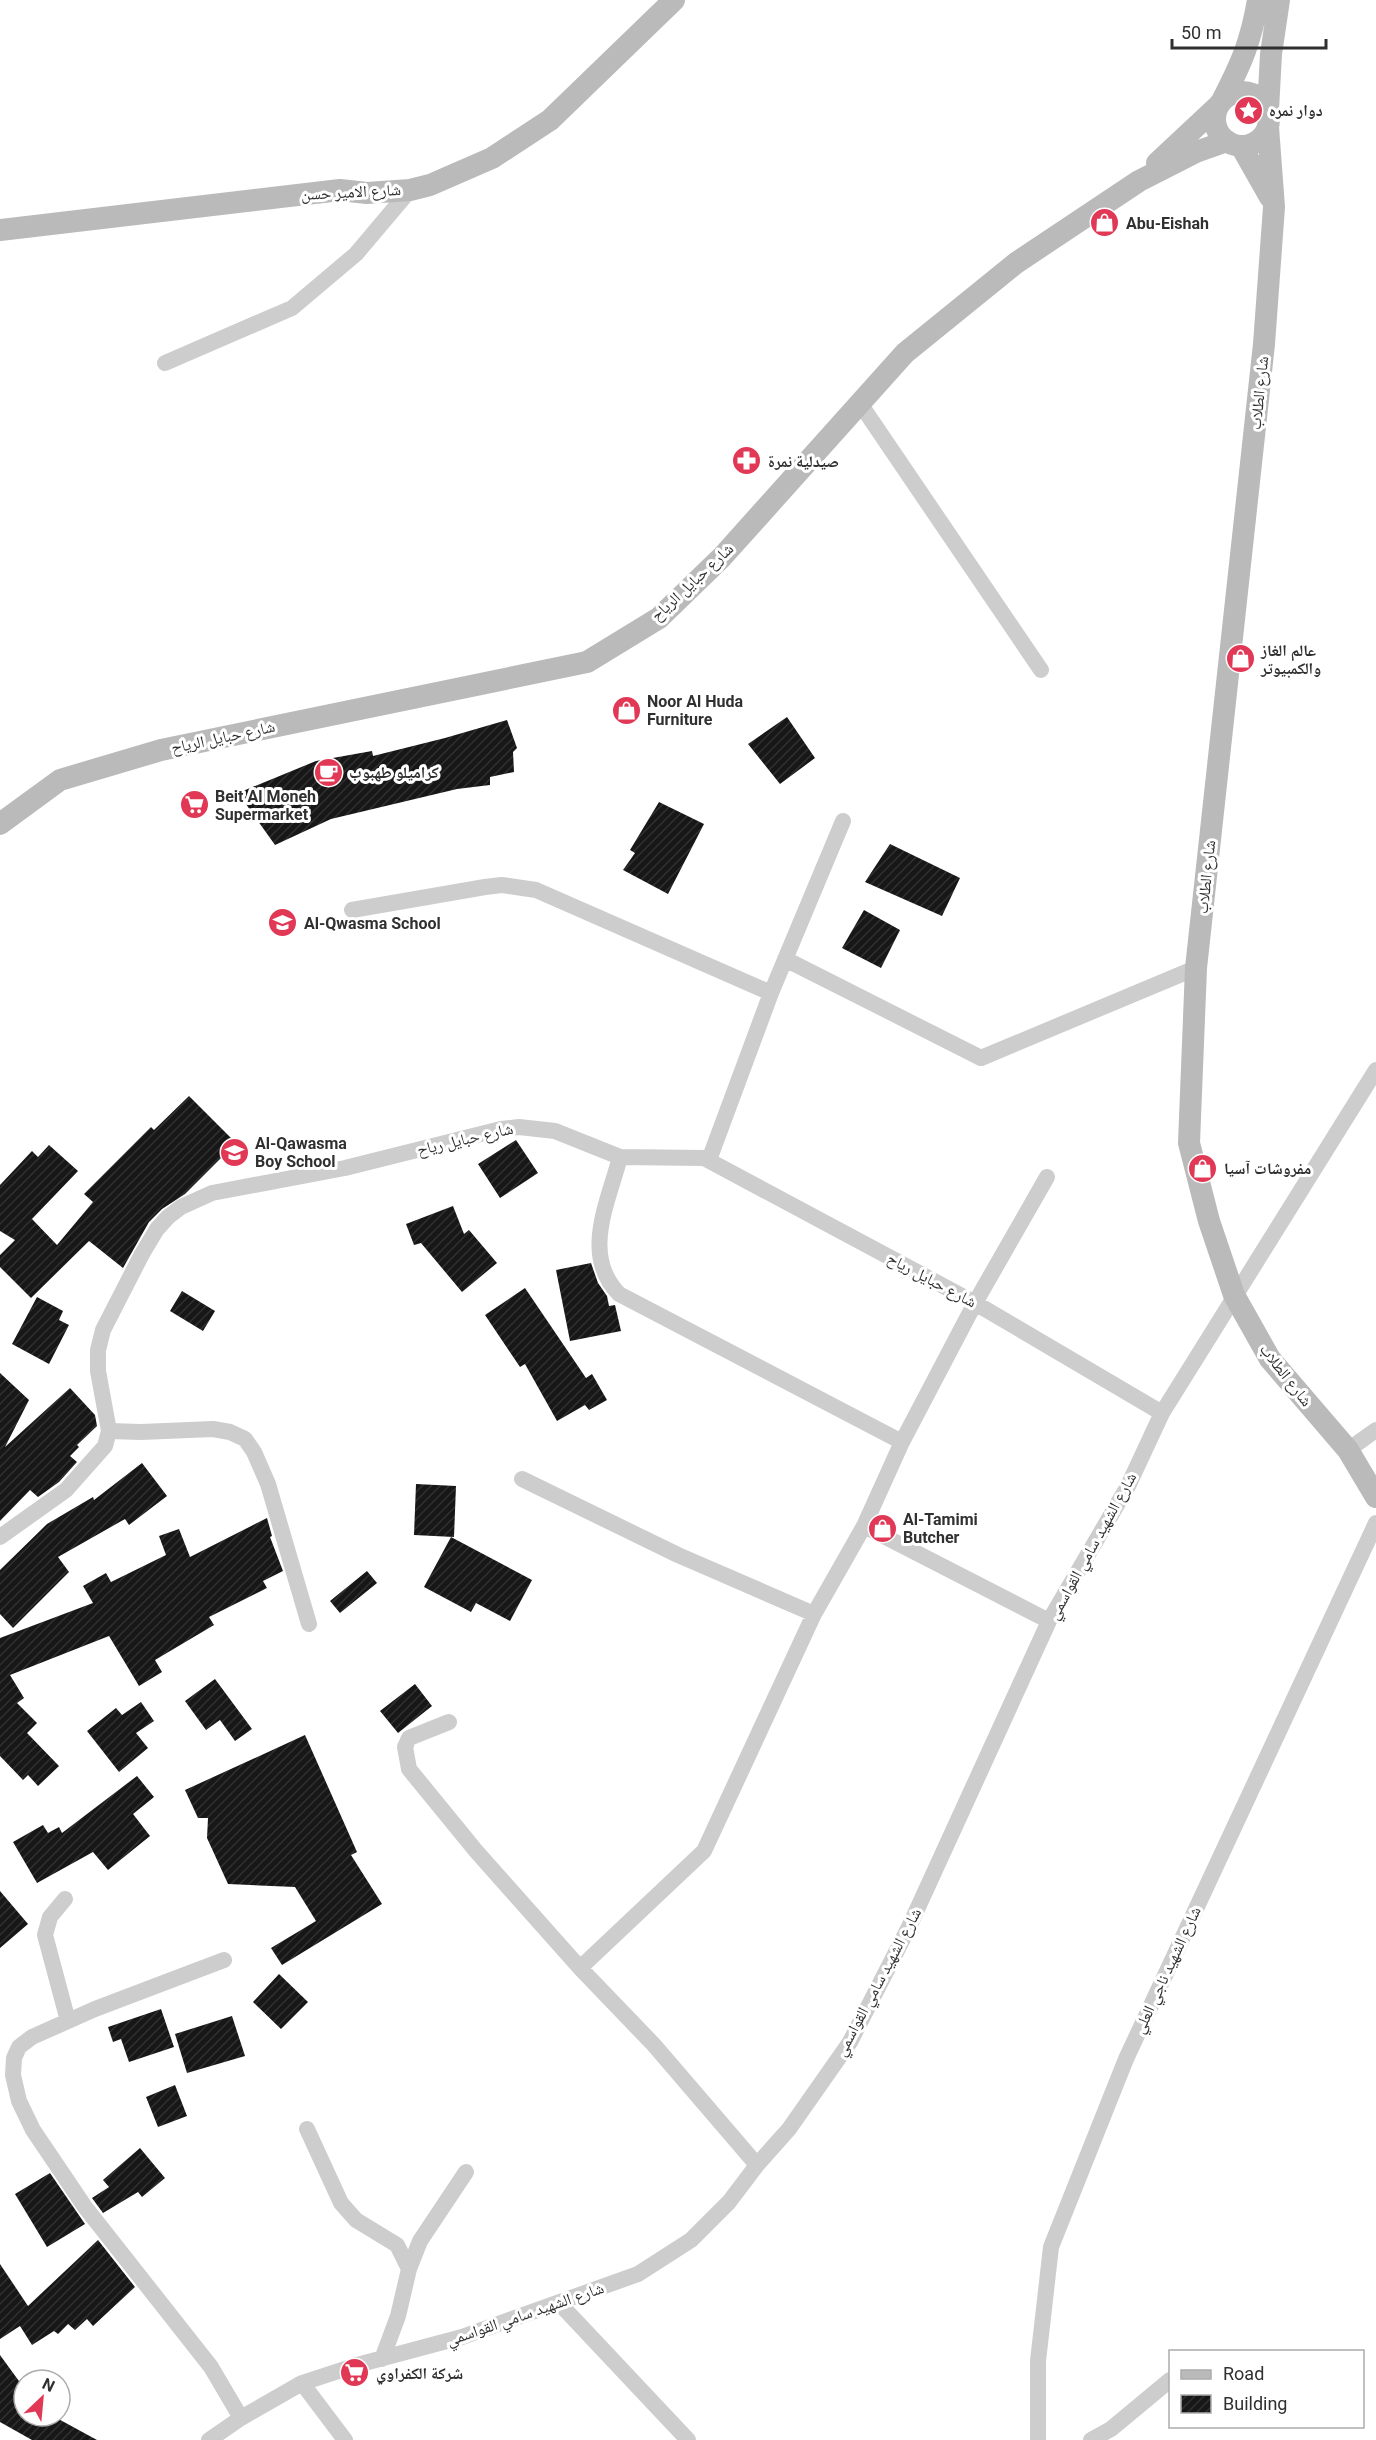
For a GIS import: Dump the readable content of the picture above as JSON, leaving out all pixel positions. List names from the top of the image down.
{
  "streets": {
    "street": [
      "شارع الامير حسن",
      "شارع الطلاب",
      "شارع حبايل الرياح",
      "شارع حبايل رياح",
      "شارع الشهيد سامي القواسمي",
      "شارع الشهيد ناجي العلي"
    ]
  },
  "crossings": [
    ["شارع الطلاب", "شارع الشهيد سامي القواسمي"],
    ["شارع حبايل رياح", "شارع الشهيد سامي القواسمي"]
  ],
  "places": {
    "place": ["دوار نمره"],
    "shop": [
      "Abu-Eishah",
      "عالم الغاز والكمبيوتر",
      "Noor Al Huda Furniture",
      "مفروشات آسيا",
      "Al-Tamimi Butcher"
    ],
    "pharmacy": ["صيدلية نمرة"],
    "cafe": ["كراميلو طهبوب"],
    "supermarket": ["Beit Al Moneh Supermarket", "شركة الكفراوي"],
    "school or university": ["Al-Qwasma School", "Al-Qawasma Boy School"]
  },
  "legend": ["Road", "Building"],
  "scale_bar": "50 m",
  "north": "top right"
}
